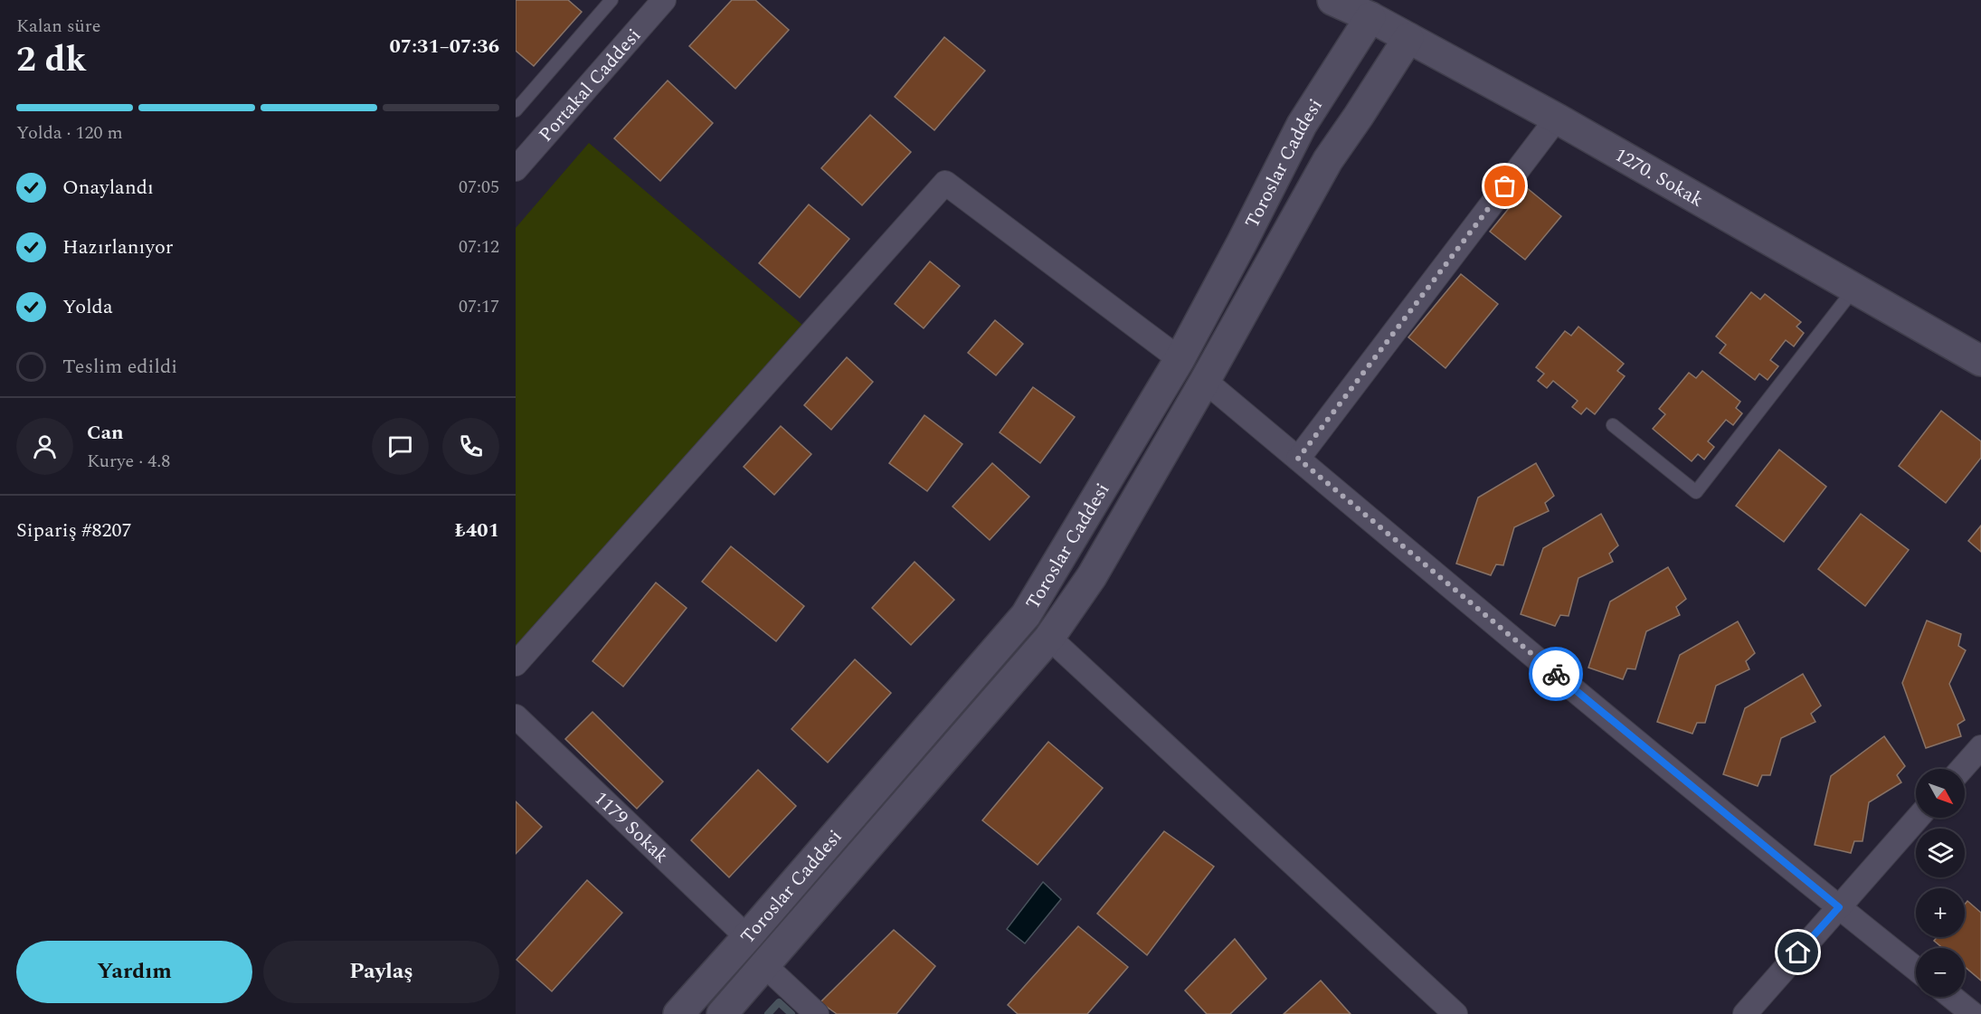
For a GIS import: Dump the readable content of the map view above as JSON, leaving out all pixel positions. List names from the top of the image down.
{
  "streets": {
    "street": [
      "Portakal Caddesi",
      "Toroslar Caddesi",
      "1270. Sokak",
      "1179 Sokak"
    ]
  },
  "crossings": [
    ["Toroslar Caddesi", "1270. Sokak"],
    ["Toroslar Caddesi", "1179 Sokak"]
  ],
  "north": "bottom right",
  "page": {
    "heading": ["2 dk", "Kalan süre", "07:31–07:36"],
    "panel": [
      "Can",
      "Kurye · 4.8",
      "Sipariş #8207",
      "₺401"
    ],
    "bar": "Yolda · 120 m",
    "list": [
      ["Onaylandı", "07:05"],
      ["Hazırlanıyor", "07:12"],
      ["Yolda", "07:17"],
      "Teslim edildi"
    ],
    "map_buttons": ["+", "−"],
    "buttons": ["Yardım", "Paylaş"]
  }
}
